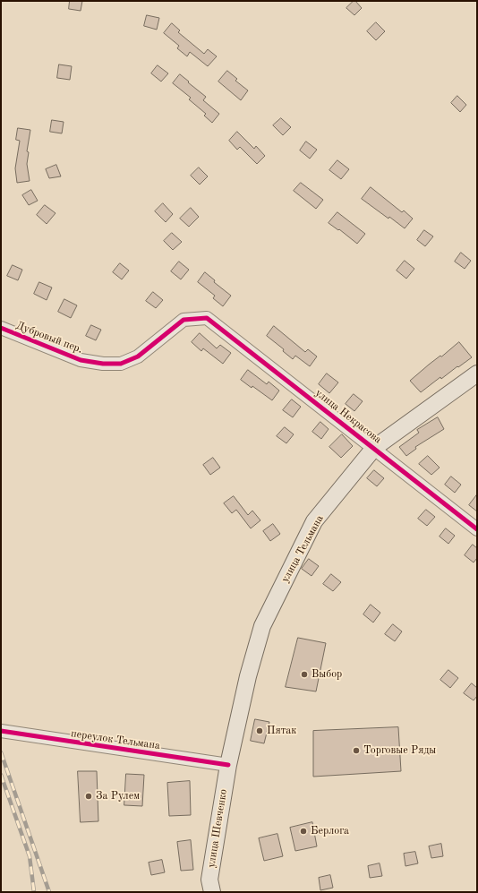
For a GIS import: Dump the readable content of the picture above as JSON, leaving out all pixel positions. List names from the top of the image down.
{
  "streets": {
    "main road": ["улица Тельмана", "улица Шевченко"],
    "street": ["Дубровый пер.", "улица Некрасова", "переулок Тельмана"]
  },
  "crossings": [
    ["Дубровый пер.", "улица Некрасова"],
    ["улица Некрасова", "улица Тельмана"],
    ["улица Тельмана", "переулок Тельмана"],
    ["улица Тельмана", "улица Шевченко"],
    ["переулок Тельмана", "улица Шевченко"]
  ],
  "places": [
    "Выбор",
    "Пятак",
    "Торговые Ряды",
    "За Рулем",
    "Берлога"
  ]
}
